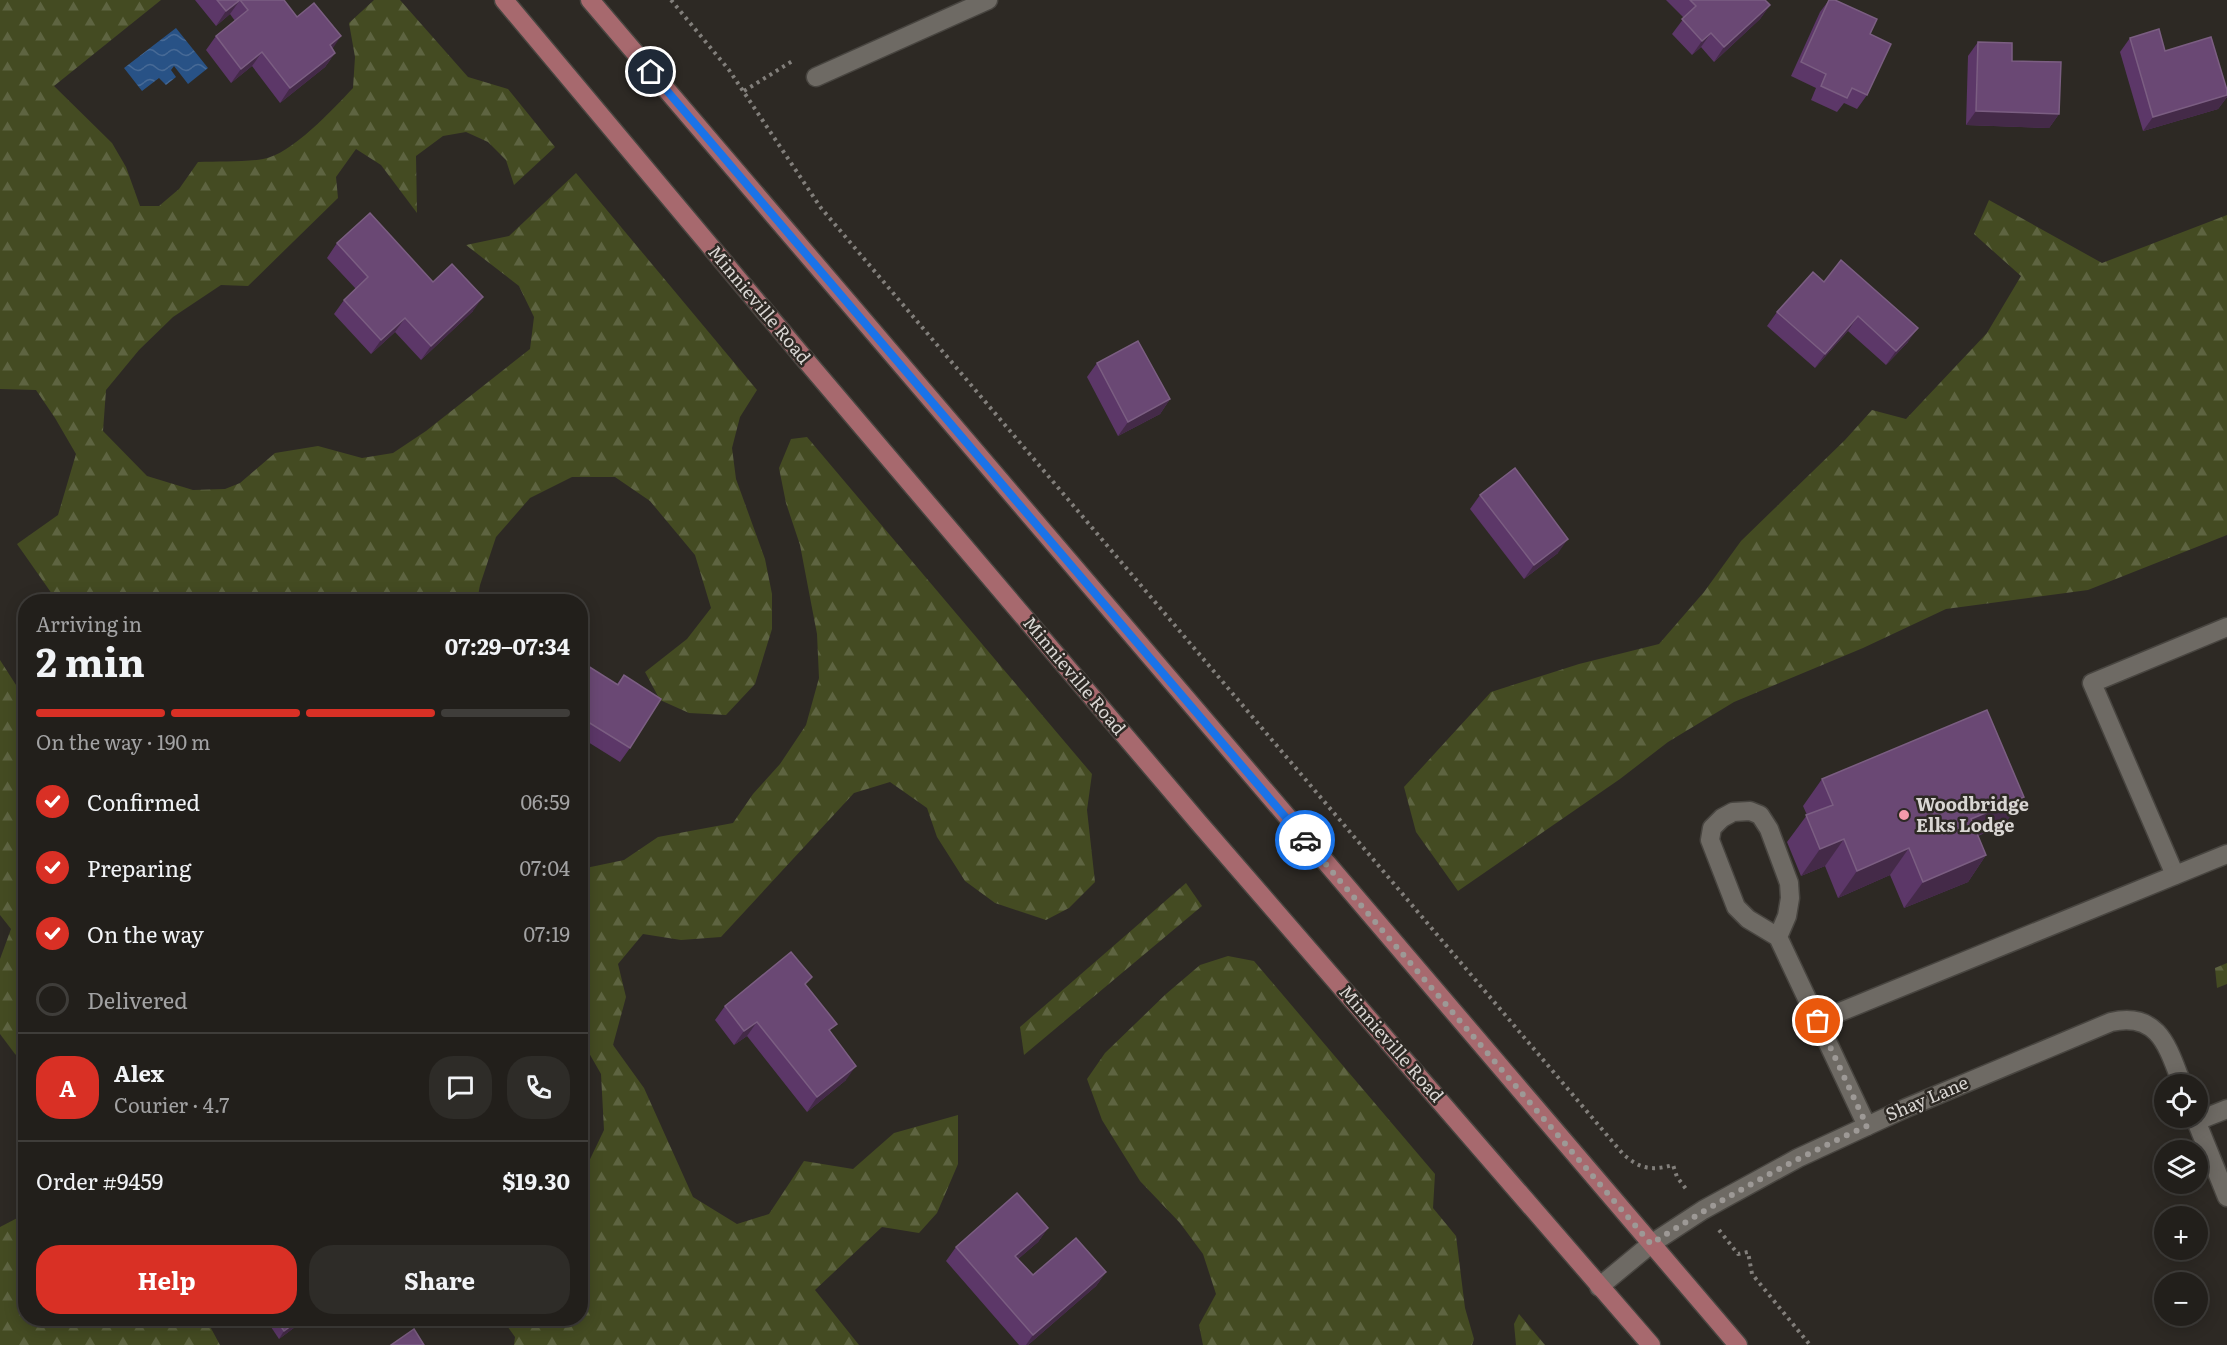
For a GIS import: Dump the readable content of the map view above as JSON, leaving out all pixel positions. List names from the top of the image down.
{
  "streets": {
    "main road": ["Minnieville Road"],
    "street": ["Shay Lane"]
  },
  "crossings": [
    ["Minnieville Road", "Shay Lane"]
  ],
  "places": ["Woodbridge Elks Lodge"],
  "page": {
    "heading": ["2 min", "Arriving in", "07:29–07:34"],
    "panel": [
      "Alex",
      "Courier · 4.7",
      "Order #9459",
      "$19.30"
    ],
    "bar": "On the way · 190 m",
    "list": [
      ["Confirmed", "06:59"],
      ["Preparing", "07:04"],
      ["On the way", "07:19"],
      "Delivered"
    ],
    "round": "A",
    "map_buttons": ["+", "−"],
    "buttons": ["Help", "Share"]
  }
}
